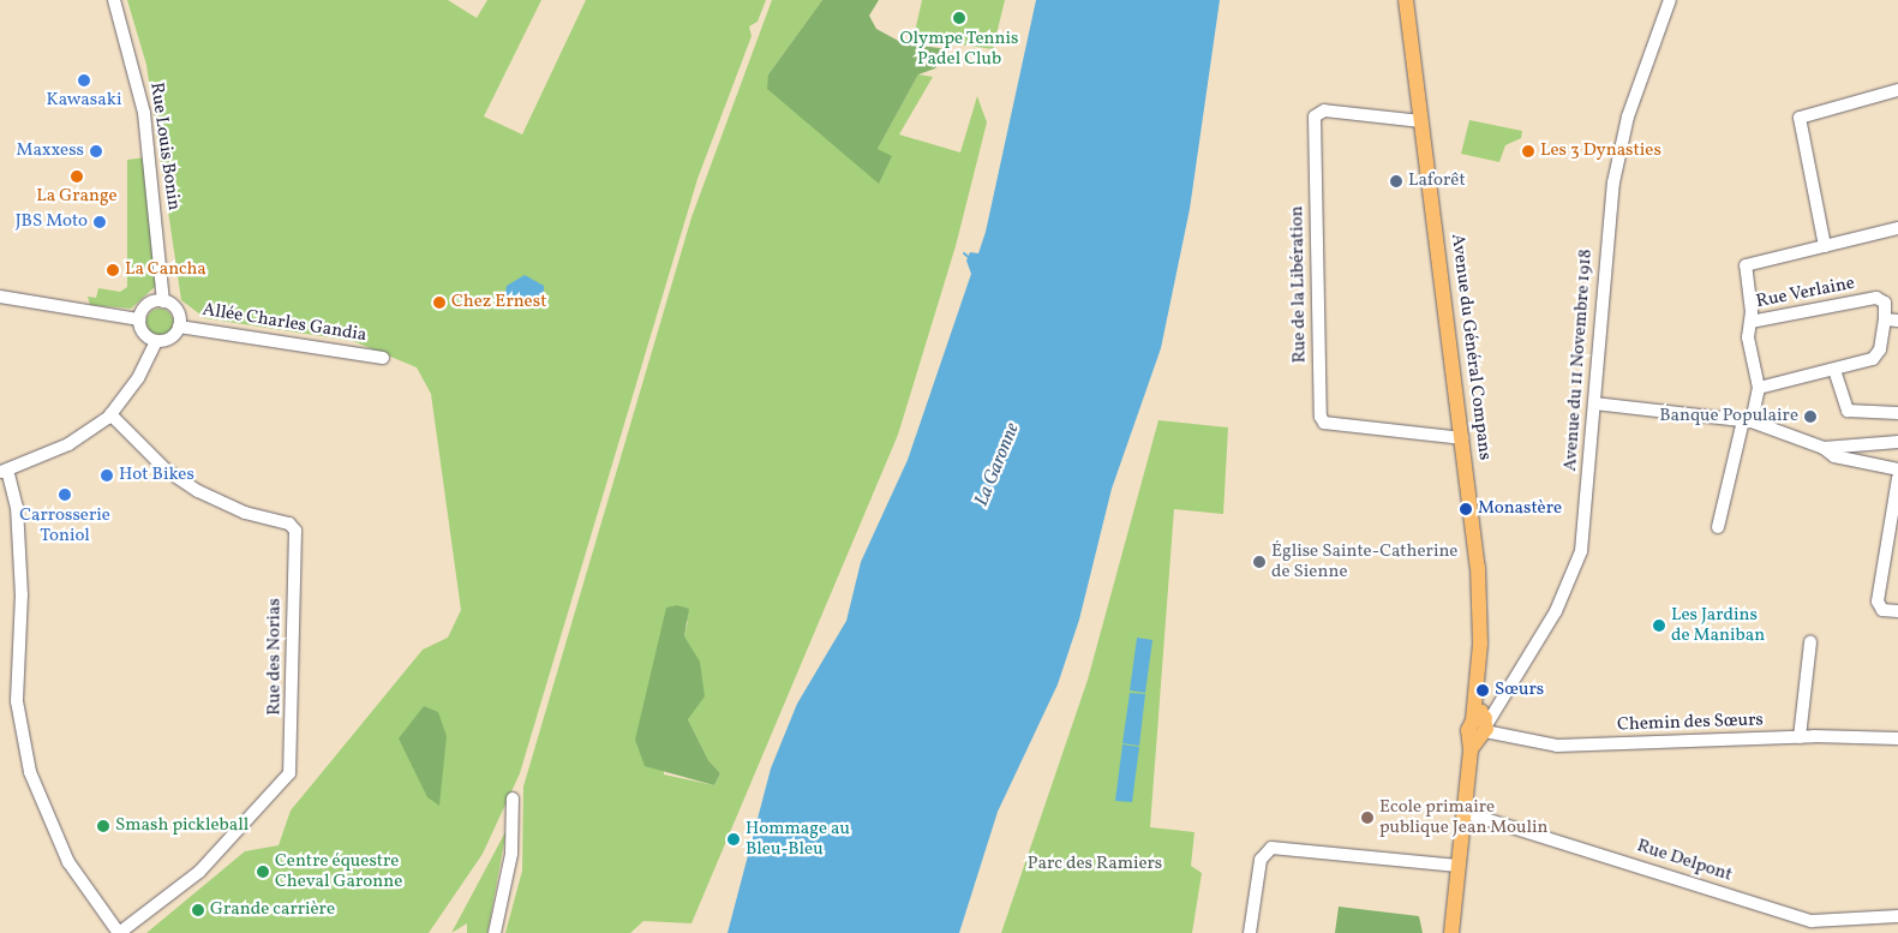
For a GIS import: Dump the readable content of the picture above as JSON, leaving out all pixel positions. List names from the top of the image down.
{
  "streets": {
    "main road": ["Avenue du Général Compans"],
    "street": [
      "Rue Louis Bonin",
      "Rue de la Libération",
      "Rue Verlaine",
      "Allée Charles Gandia",
      "Avenue du 11 Novembre 1918",
      "Rue des Norias",
      "Chemin des Sœurs",
      "Rue Delpont"
    ]
  },
  "crossings": [
    ["Rue Louis Bonin", "Allée Charles Gandia"],
    ["Rue de la Libération", "Avenue du Général Compans"],
    ["Avenue du Général Compans", "Avenue du 11 Novembre 1918"],
    ["Avenue du Général Compans", "Chemin des Sœurs"],
    ["Avenue du Général Compans", "Rue Delpont"],
    ["Avenue du 11 Novembre 1918", "Chemin des Sœurs"]
  ],
  "water": ["La Garonne"],
  "parks": ["Parc des Ramiers"],
  "places": [
    "Olympe Tennis Padel Club",
    "Kawasaki",
    "Maxxess",
    "Les 3 Dynasties",
    "La Grange",
    "Laforêt",
    "JBS Moto",
    "La Cancha",
    "Chez Ernest",
    "Banque Populaire",
    "Hot Bikes",
    "Carrosserie Toniol",
    "Monastère",
    "Église Sainte-Catherine de Sienne",
    "Les Jardins de Maniban",
    "Sœurs",
    "Ecole primaire publique Jean Moulin",
    "Smash pickleball",
    "Hommage au Bleu-Bleu",
    "Centre équestre Cheval Garonne",
    "Grande carrière"
  ]
}
